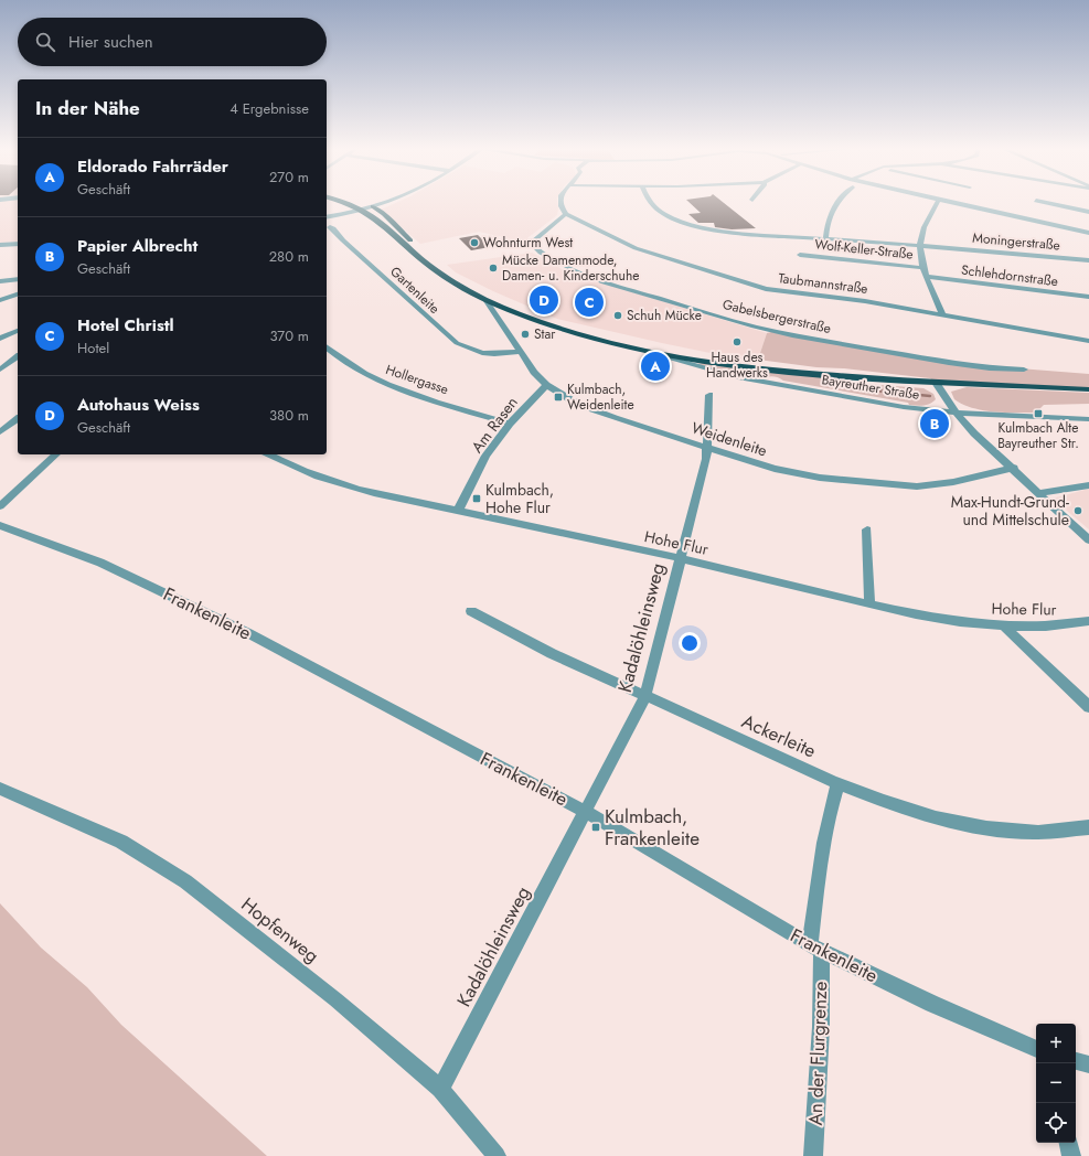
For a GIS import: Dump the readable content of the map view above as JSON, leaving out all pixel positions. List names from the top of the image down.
{
  "streets": {
    "main road": ["Bayreuther Straße"],
    "street": [
      "Moningerstraße",
      "Wolf-Keller-Straße",
      "Schlehdornstraße",
      "Taubmannstraße",
      "Gartenleite",
      "Gabelsbergerstraße",
      "Hollergasse",
      "Am Rasen",
      "Weidenleite",
      "Hohe Flur",
      "Frankenleite",
      "Kadalöhleinsweg",
      "Ackerleite",
      "Hopfenweg",
      "An der Flurgrenze"
    ]
  },
  "crossings": [
    ["Taubmannstraße", "Gabelsbergerstraße"],
    ["Gartenleite", "Weidenleite"],
    ["Hollergasse", "Am Rasen"],
    ["Bayreuther Straße", "Weidenleite"],
    ["Am Rasen", "Weidenleite"],
    ["Am Rasen", "Hohe Flur"],
    ["Weidenleite", "Kadalöhleinsweg"],
    ["Hohe Flur", "Kadalöhleinsweg"],
    ["Frankenleite", "Kadalöhleinsweg"],
    ["Frankenleite", "An der Flurgrenze"],
    ["Kadalöhleinsweg", "Ackerleite"],
    ["Kadalöhleinsweg", "Hopfenweg"],
    ["Ackerleite", "An der Flurgrenze"]
  ],
  "places": {
    "other": [
      "Wohnturm West",
      "Mücke Damenmode, Damen- u. Kinderschuhe",
      "Schuh Mücke",
      "Star",
      "Haus des Handwerks",
      "Max-Hundt-Grund- und Mittelschule"
    ],
    "transit": [
      "Kulmbach, Weidenleite",
      "Kulmbach Alte Bayreuther Str.",
      "Kulmbach, Hohe Flur",
      "Kulmbach, Frankenleite"
    ]
  },
  "page": {
    "search": "Hier suchen",
    "heading": ["In der Nähe", "4 Ergebnisse"],
    "list": [
      {
        "mark": "A",
        "name": "Eldorado Fahrräder",
        "note": "Geschäft",
        "value": "270 m"
      },
      {
        "mark": "B",
        "name": "Papier Albrecht",
        "note": "Geschäft",
        "value": "280 m"
      },
      {
        "mark": "C",
        "name": "Hotel Christl",
        "note": "Hotel",
        "value": "370 m"
      },
      {
        "mark": "D",
        "name": "Autohaus Weiss",
        "note": "Geschäft",
        "value": "380 m"
      }
    ],
    "pins": [
      "D",
      "C",
      "A",
      "B"
    ],
    "map_buttons": ["+", "−"]
  }
}
